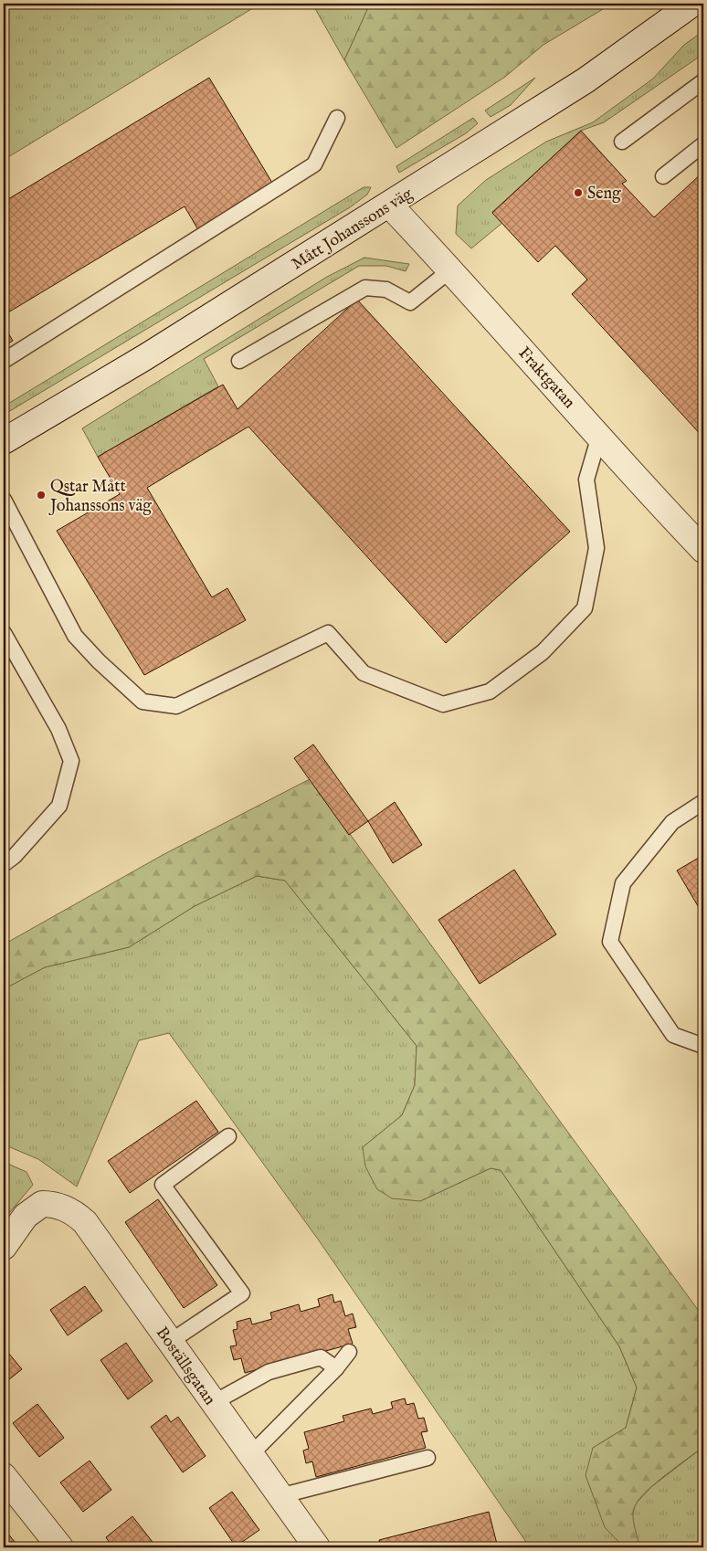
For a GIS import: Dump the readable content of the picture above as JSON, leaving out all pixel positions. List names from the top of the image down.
{
  "streets": {
    "street": ["Mått Johanssons väg", "Fraktgatan", "Boställsgatan"]
  },
  "crossings": [
    ["Mått Johanssons väg", "Fraktgatan"]
  ],
  "places": ["Seng", "Qstar Mått Johanssons väg"]
}
